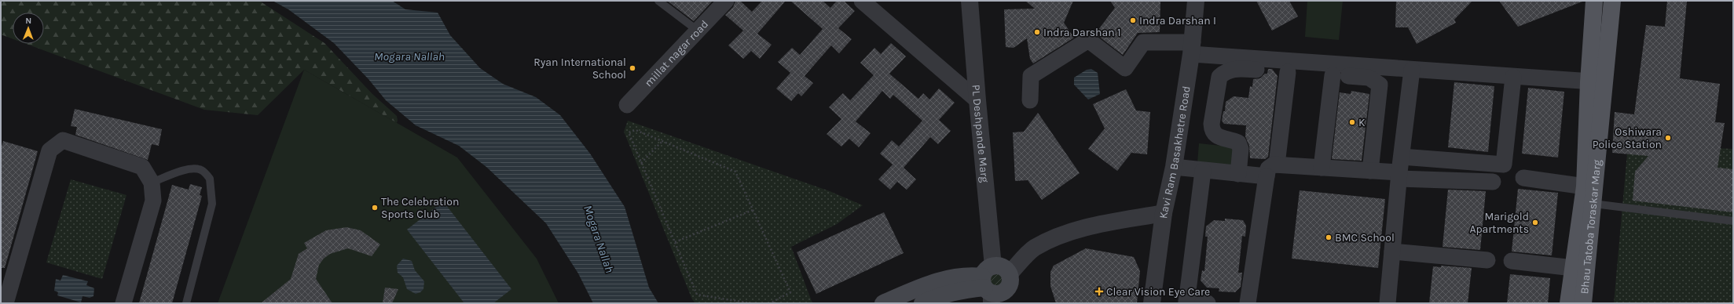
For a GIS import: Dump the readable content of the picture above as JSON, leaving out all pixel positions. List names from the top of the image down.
{
  "streets": {
    "main road": ["Bhau Tatoba Toraskar Marg"],
    "street": ["millat nagar road", "PL Deshpande Marg", "Kavi Ram Basakhetre Road"]
  },
  "water": ["Mogara Nallah"],
  "places": {
    "other": [
      "Indra Darshan I",
      "Indra Darshan 1",
      "Ryan International School",
      "K",
      "Oshiwara Police Station",
      "The Celebration Sports Club",
      "Marigold Apartments",
      "BMC School"
    ],
    "health": ["Clear Vision Eye Care"]
  },
  "north": "top"
}
